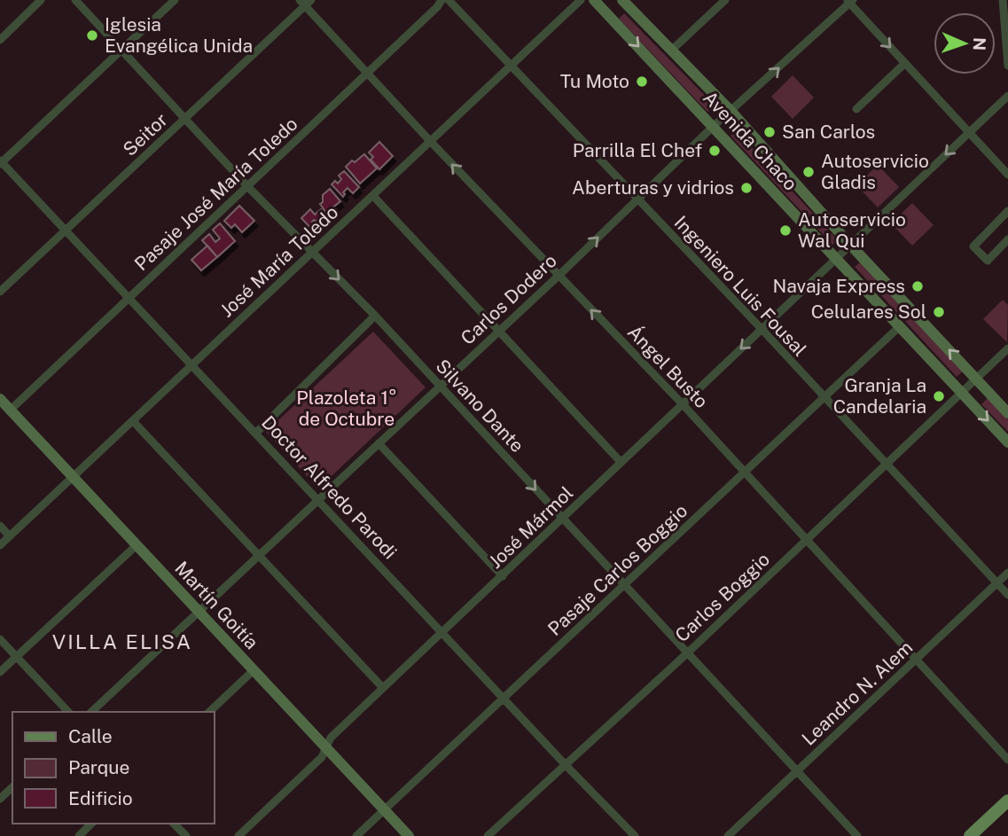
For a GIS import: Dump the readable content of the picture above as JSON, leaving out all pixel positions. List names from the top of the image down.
{
  "streets": {
    "main road": ["Avenida Chaco", "Martín Goitía"],
    "street": [
      "Seitor",
      "Pasaje José María Toledo",
      "José María Toledo",
      "Ingeniero Luis Fousal",
      "Carlos Dodero",
      "Ángel Busto",
      "Silvano Dante",
      "Doctor Alfredo Parodi",
      "José Mármol",
      "Pasaje Carlos Boggio",
      "Carlos Boggio",
      "Leandro N. Alem"
    ]
  },
  "crossings": [
    ["Seitor", "Ángel Busto"],
    ["Seitor", "Silvano Dante"],
    ["Seitor", "Doctor Alfredo Parodi"],
    ["Avenida Chaco", "Carlos Dodero"],
    ["Avenida Chaco", "José Mármol"],
    ["Avenida Chaco", "Pasaje Carlos Boggio"],
    ["Avenida Chaco", "Carlos Boggio"],
    ["Pasaje José María Toledo", "Ángel Busto"],
    ["Pasaje José María Toledo", "Silvano Dante"],
    ["Pasaje José María Toledo", "Doctor Alfredo Parodi"],
    ["Pasaje José María Toledo", "Martín Goitía"],
    ["José María Toledo", "Ingeniero Luis Fousal"],
    ["José María Toledo", "Ángel Busto"],
    ["José María Toledo", "Silvano Dante"],
    ["José María Toledo", "Doctor Alfredo Parodi"],
    ["José María Toledo", "Martín Goitía"],
    ["Ingeniero Luis Fousal", "Carlos Dodero"],
    ["Ingeniero Luis Fousal", "José Mármol"],
    ["Ingeniero Luis Fousal", "Pasaje Carlos Boggio"],
    ["Ingeniero Luis Fousal", "Carlos Boggio"],
    ["Ingeniero Luis Fousal", "Leandro N. Alem"],
    ["Carlos Dodero", "Ángel Busto"],
    ["Carlos Dodero", "Silvano Dante"],
    ["Carlos Dodero", "Doctor Alfredo Parodi"],
    ["Carlos Dodero", "Martín Goitía"],
    ["Ángel Busto", "José Mármol"],
    ["Ángel Busto", "Pasaje Carlos Boggio"],
    ["Ángel Busto", "Carlos Boggio"],
    ["Ángel Busto", "Leandro N. Alem"],
    ["Silvano Dante", "José Mármol"],
    ["Silvano Dante", "Pasaje Carlos Boggio"],
    ["Silvano Dante", "Carlos Boggio"],
    ["Silvano Dante", "Leandro N. Alem"],
    ["Doctor Alfredo Parodi", "José Mármol"],
    ["Doctor Alfredo Parodi", "Pasaje Carlos Boggio"],
    ["Doctor Alfredo Parodi", "Carlos Boggio"],
    ["José Mármol", "Martín Goitía"],
    ["Pasaje Carlos Boggio", "Martín Goitía"]
  ],
  "one_way": ["Ángel Busto"],
  "districts": ["VILLA ELISA"],
  "parks": ["Plazoleta 1° de Octubre"],
  "places": [
    "Iglesia Evangélica Unida",
    "Tu Moto",
    "San Carlos",
    "Parrilla El Chef",
    "Autoservicio Gladis",
    "Aberturas y vidrios",
    "Autoservicio Wal Qui",
    "Navaja Express",
    "Celulares Sol",
    "Granja La Candelaria"
  ],
  "legend": ["Calle", "Parque", "Edificio"],
  "north": "right"
}
